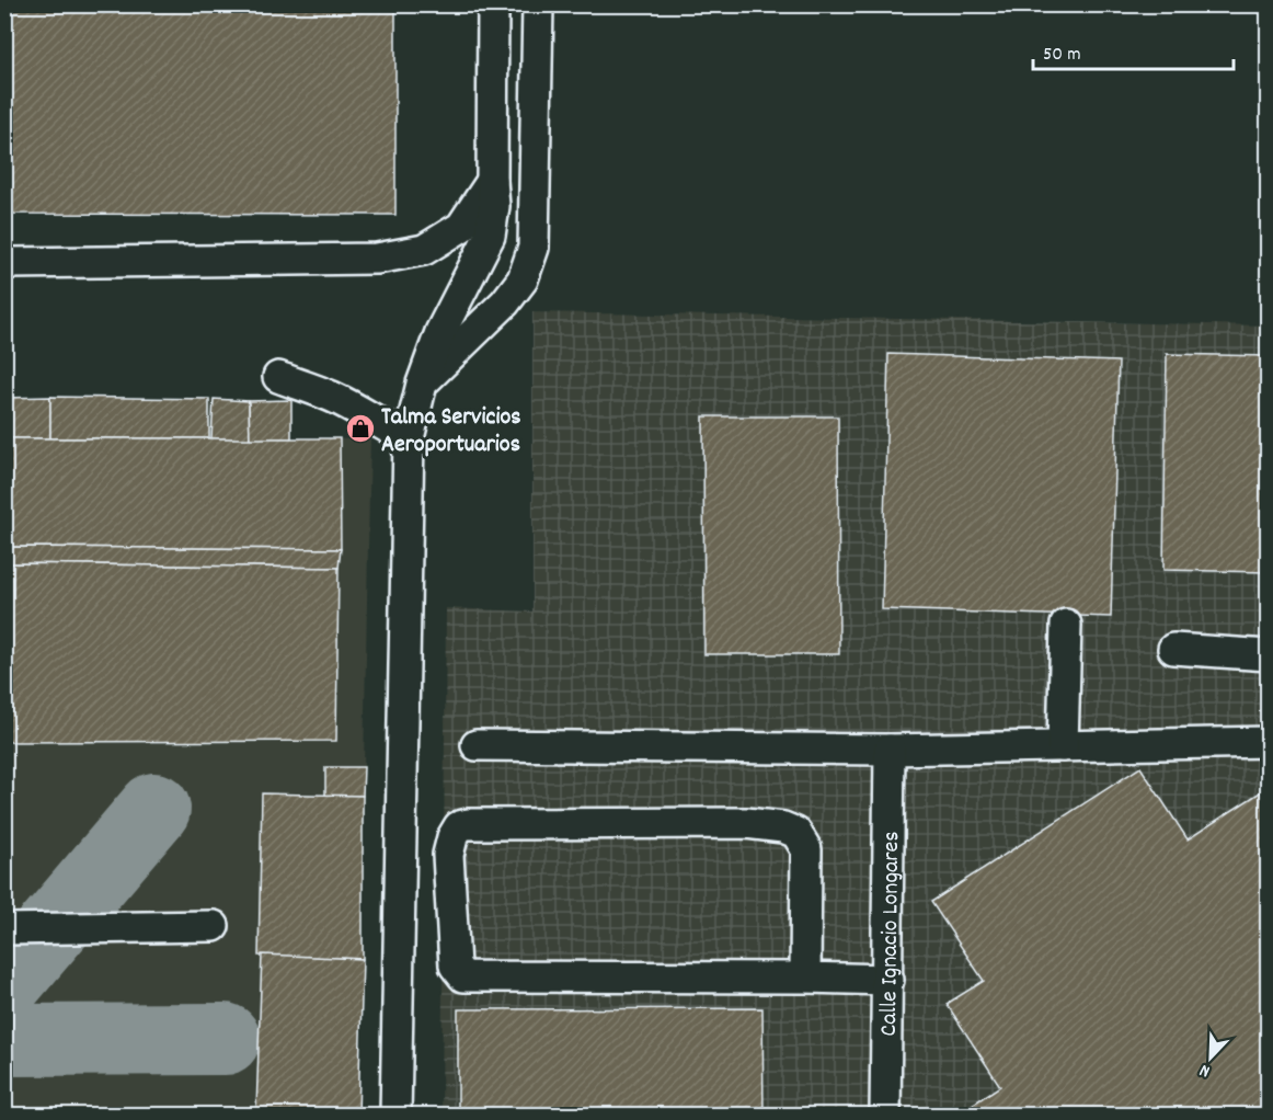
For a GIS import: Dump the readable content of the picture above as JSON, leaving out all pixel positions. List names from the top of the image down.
{
  "streets": {
    "street": ["Calle Ignacio Longares"]
  },
  "places": {
    "shop": ["Talma Servicios Aeroportuarios"]
  },
  "scale_bar": "50 m",
  "north": "bottom left"
}
